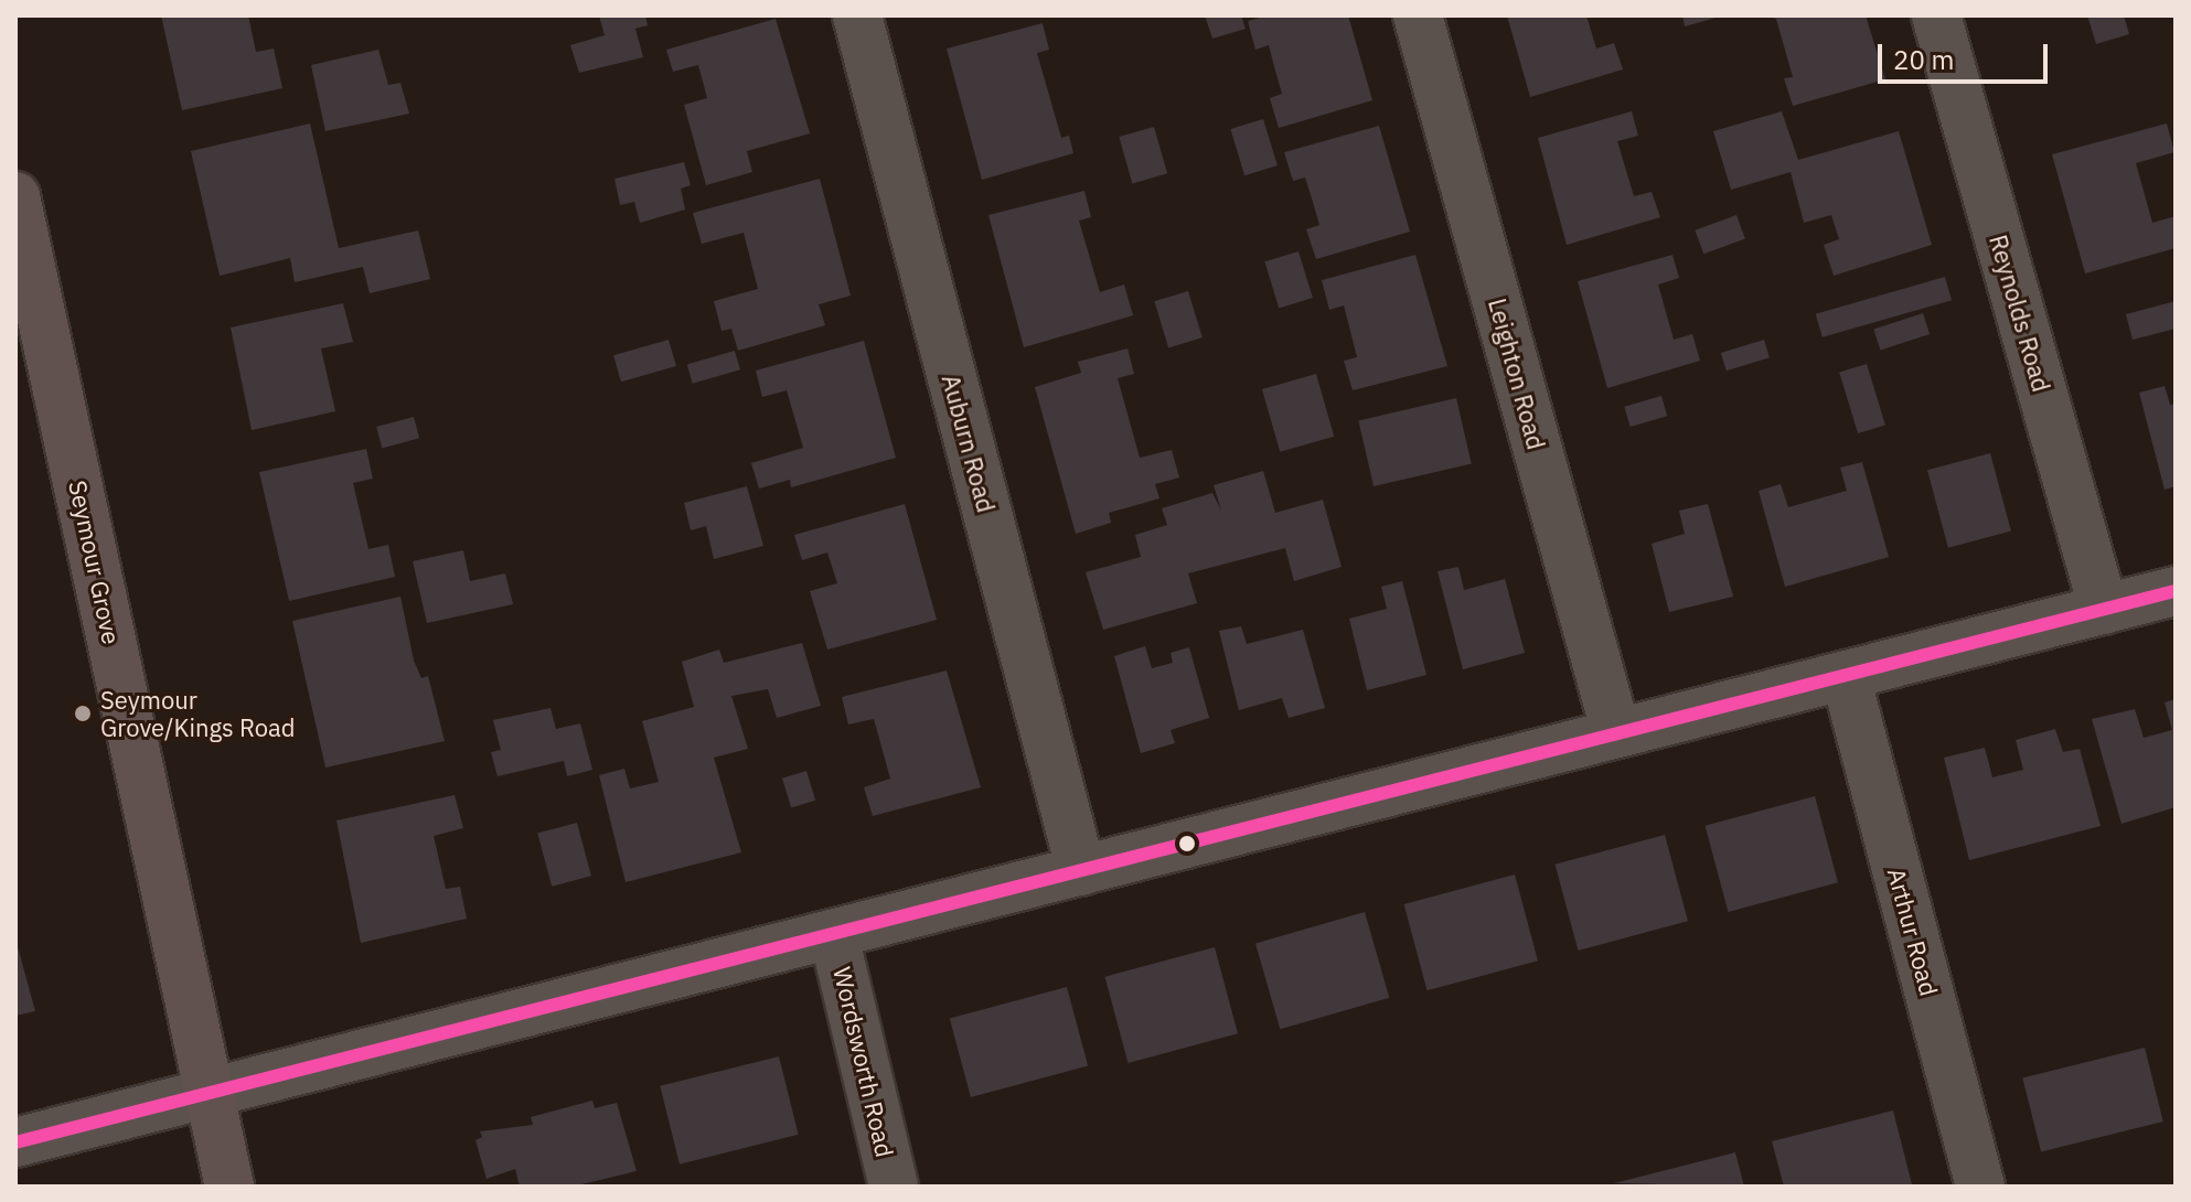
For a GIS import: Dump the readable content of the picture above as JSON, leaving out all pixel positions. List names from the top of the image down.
{
  "streets": {
    "main road": ["Seymour Grove"],
    "street": [
      "Reynolds Road",
      "Leighton Road",
      "Auburn Road",
      "Arthur Road",
      "Wordsworth Road"
    ]
  },
  "places": ["Seymour Grove/Kings Road"],
  "scale_bar": "20 m"
}
